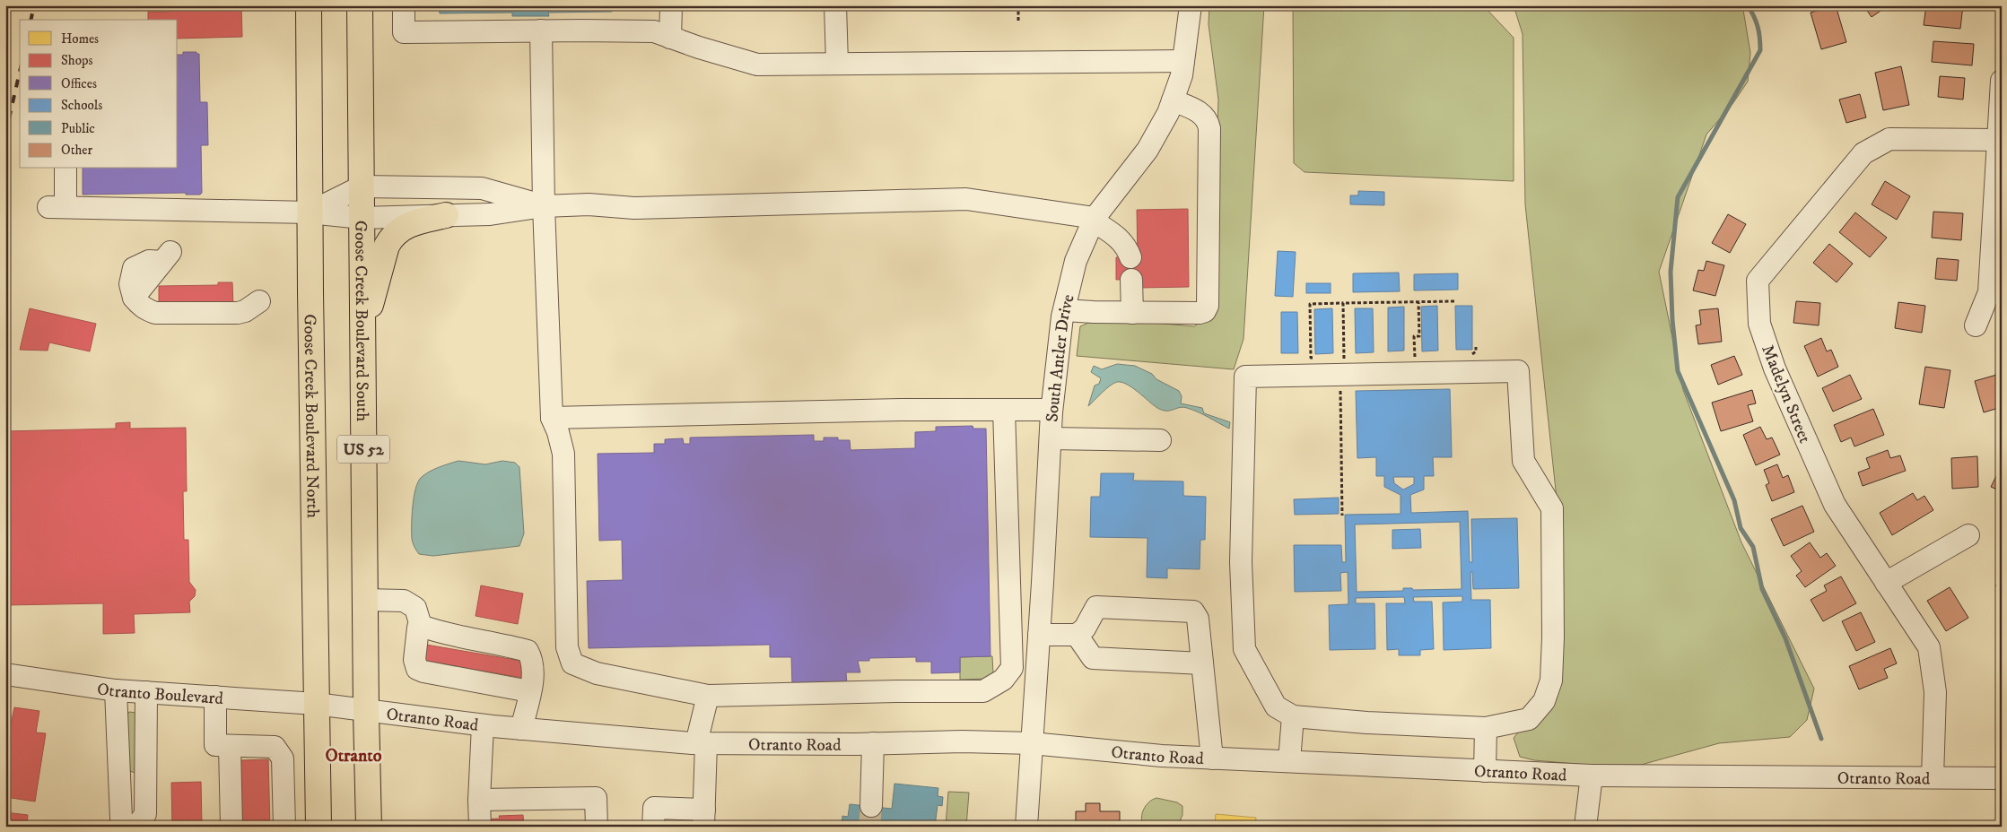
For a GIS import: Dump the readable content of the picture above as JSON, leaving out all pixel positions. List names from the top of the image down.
{
  "streets": {
    "highway": ["Goose Creek Boulevard South", "Goose Creek Boulevard North", "US 52"],
    "street": [
      "South Antler Drive",
      "Madelyn Street",
      "Otranto Boulevard",
      "Otranto Road"
    ]
  },
  "crossings": [
    ["Goose Creek Boulevard South", "Otranto Road"],
    ["South Antler Drive", "Otranto Road"],
    ["Madelyn Street", "Otranto Road"],
    ["Goose Creek Boulevard North", "Otranto Boulevard"],
    ["Goose Creek Boulevard North", "Otranto Road"],
    ["Otranto Boulevard", "Otranto Road"]
  ],
  "districts": ["Otranto"],
  "legend": [
    "Homes",
    "Shops",
    "Offices",
    "Schools",
    "Public",
    "Other"
  ]
}
